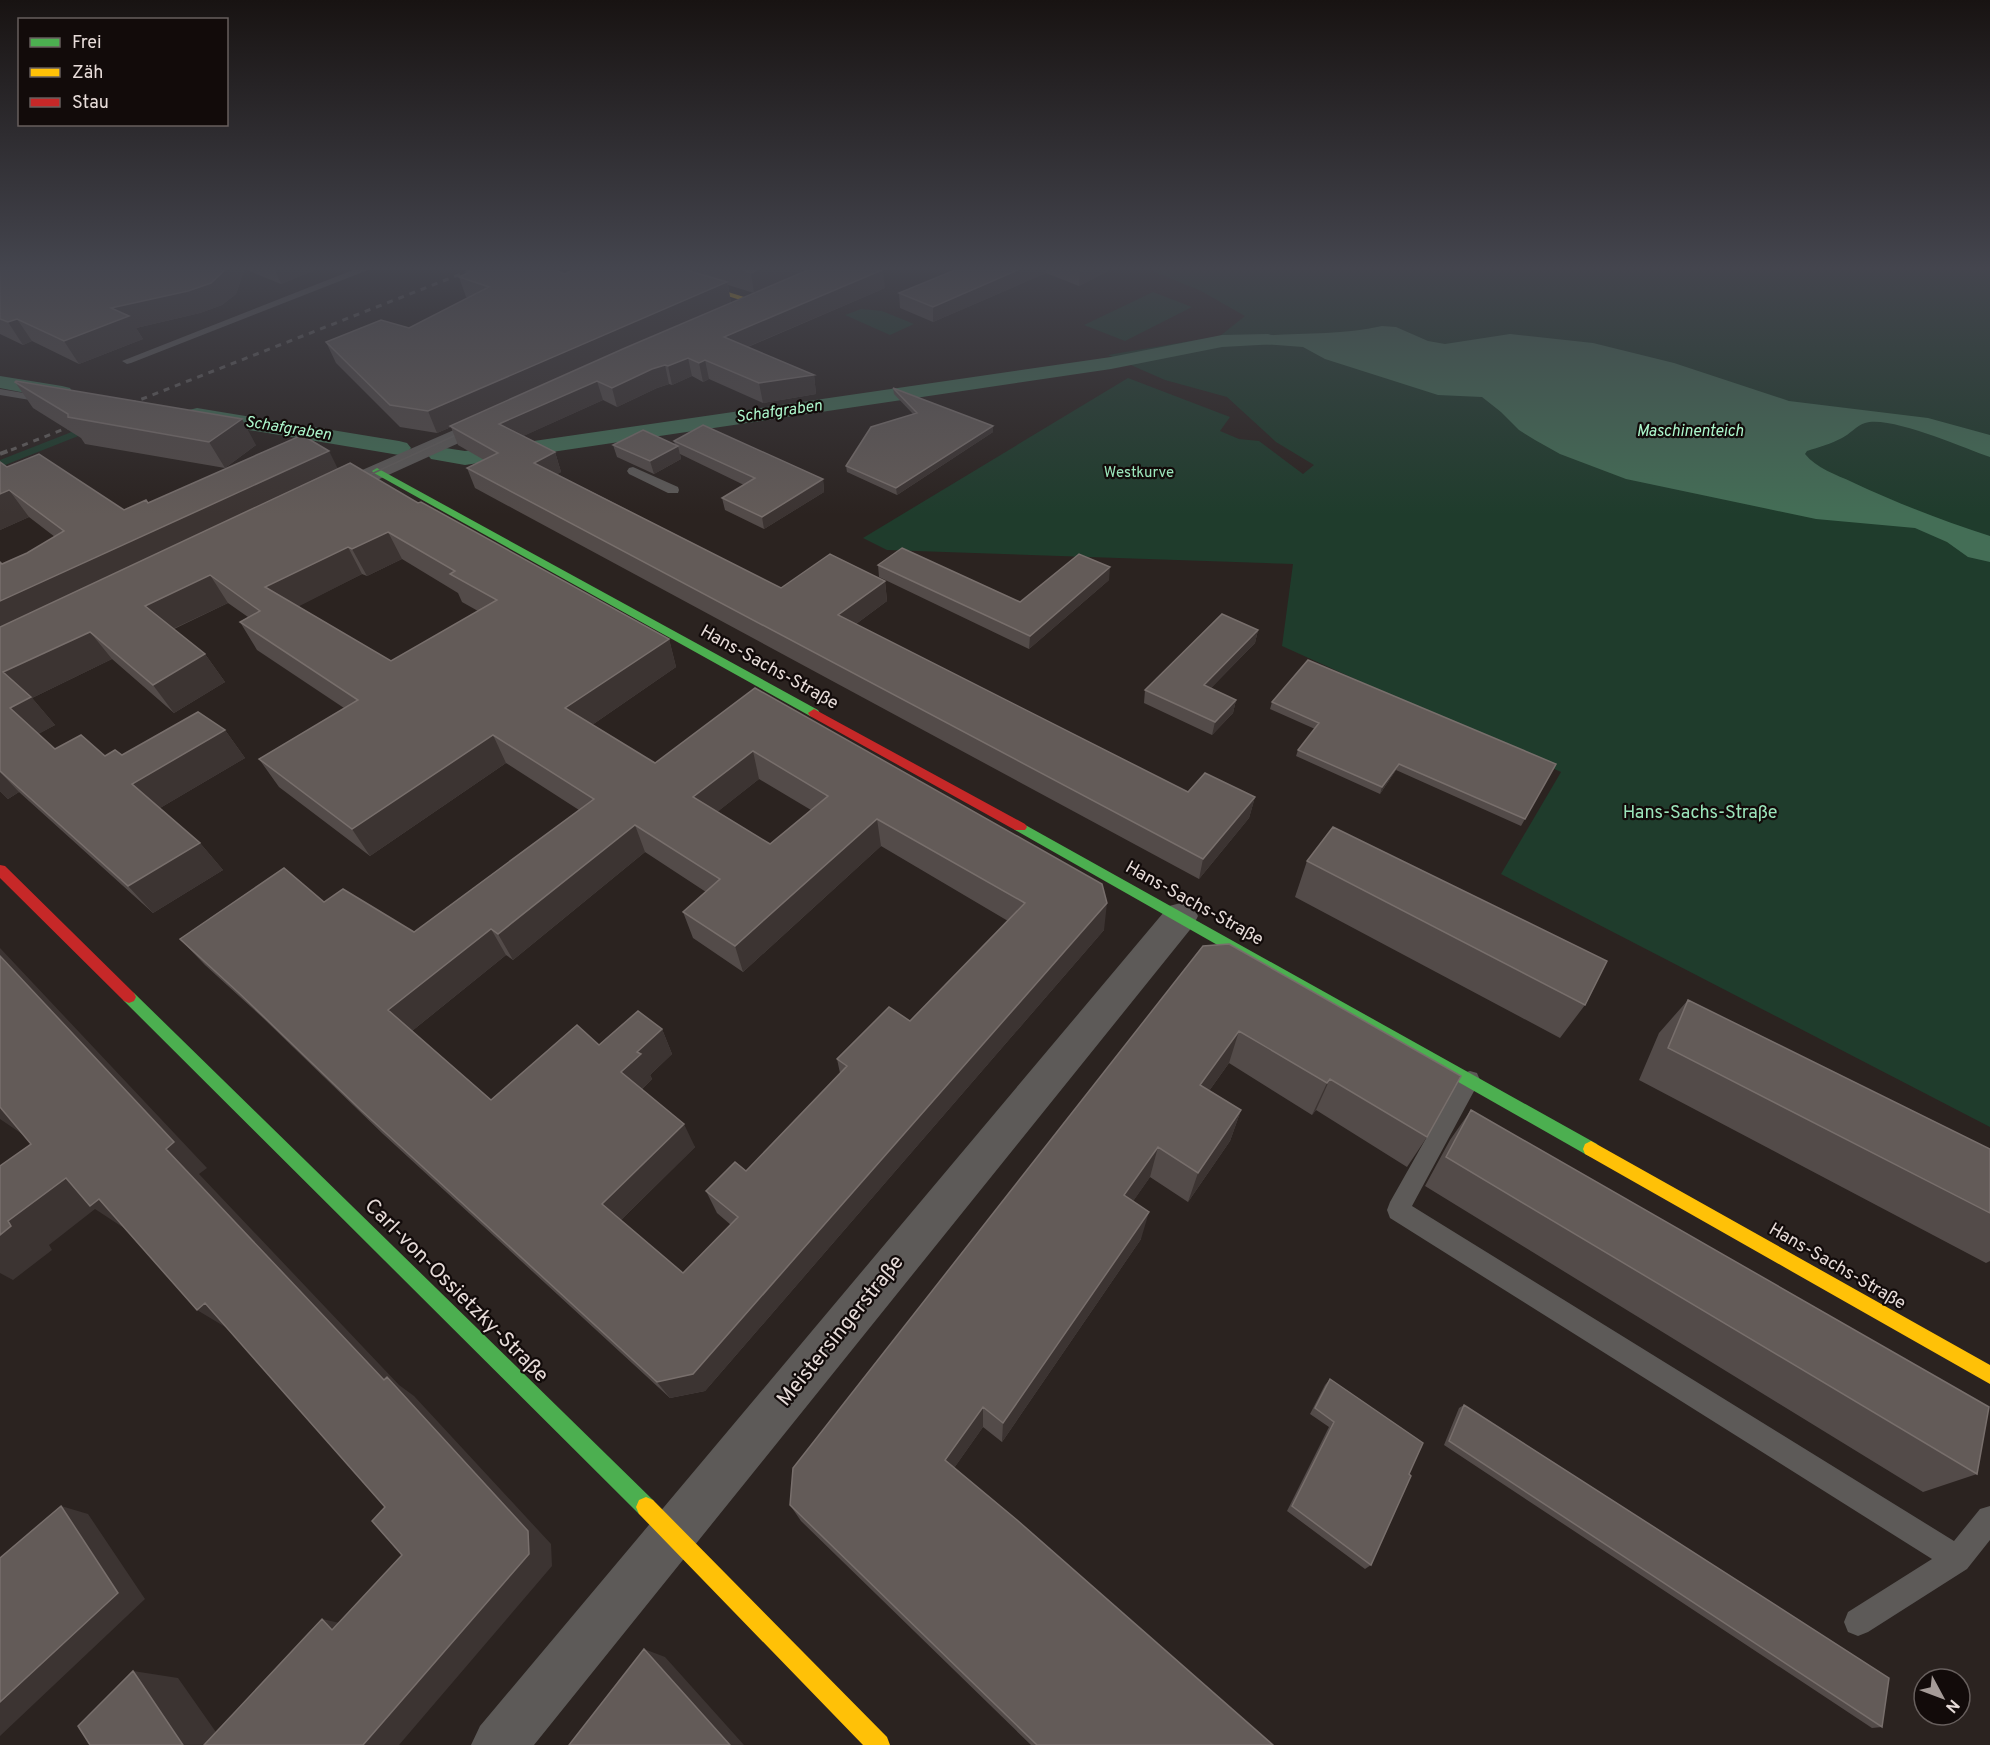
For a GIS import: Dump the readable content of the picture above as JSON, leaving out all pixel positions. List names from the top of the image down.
{
  "streets": {
    "street": ["Hans-Sachs-Straße", "Carl-von-Ossietzky-Straße", "Meistersingerstraße"]
  },
  "crossings": [
    ["Hans-Sachs-Straße", "Meistersingerstraße"],
    ["Carl-von-Ossietzky-Straße", "Meistersingerstraße"]
  ],
  "water": ["Schafgraben", "Maschinenteich"],
  "parks": ["Westkurve", "Hans-Sachs-Straße"],
  "legend": ["Frei", "Zäh", "Stau"],
  "north": "bottom right"
}
